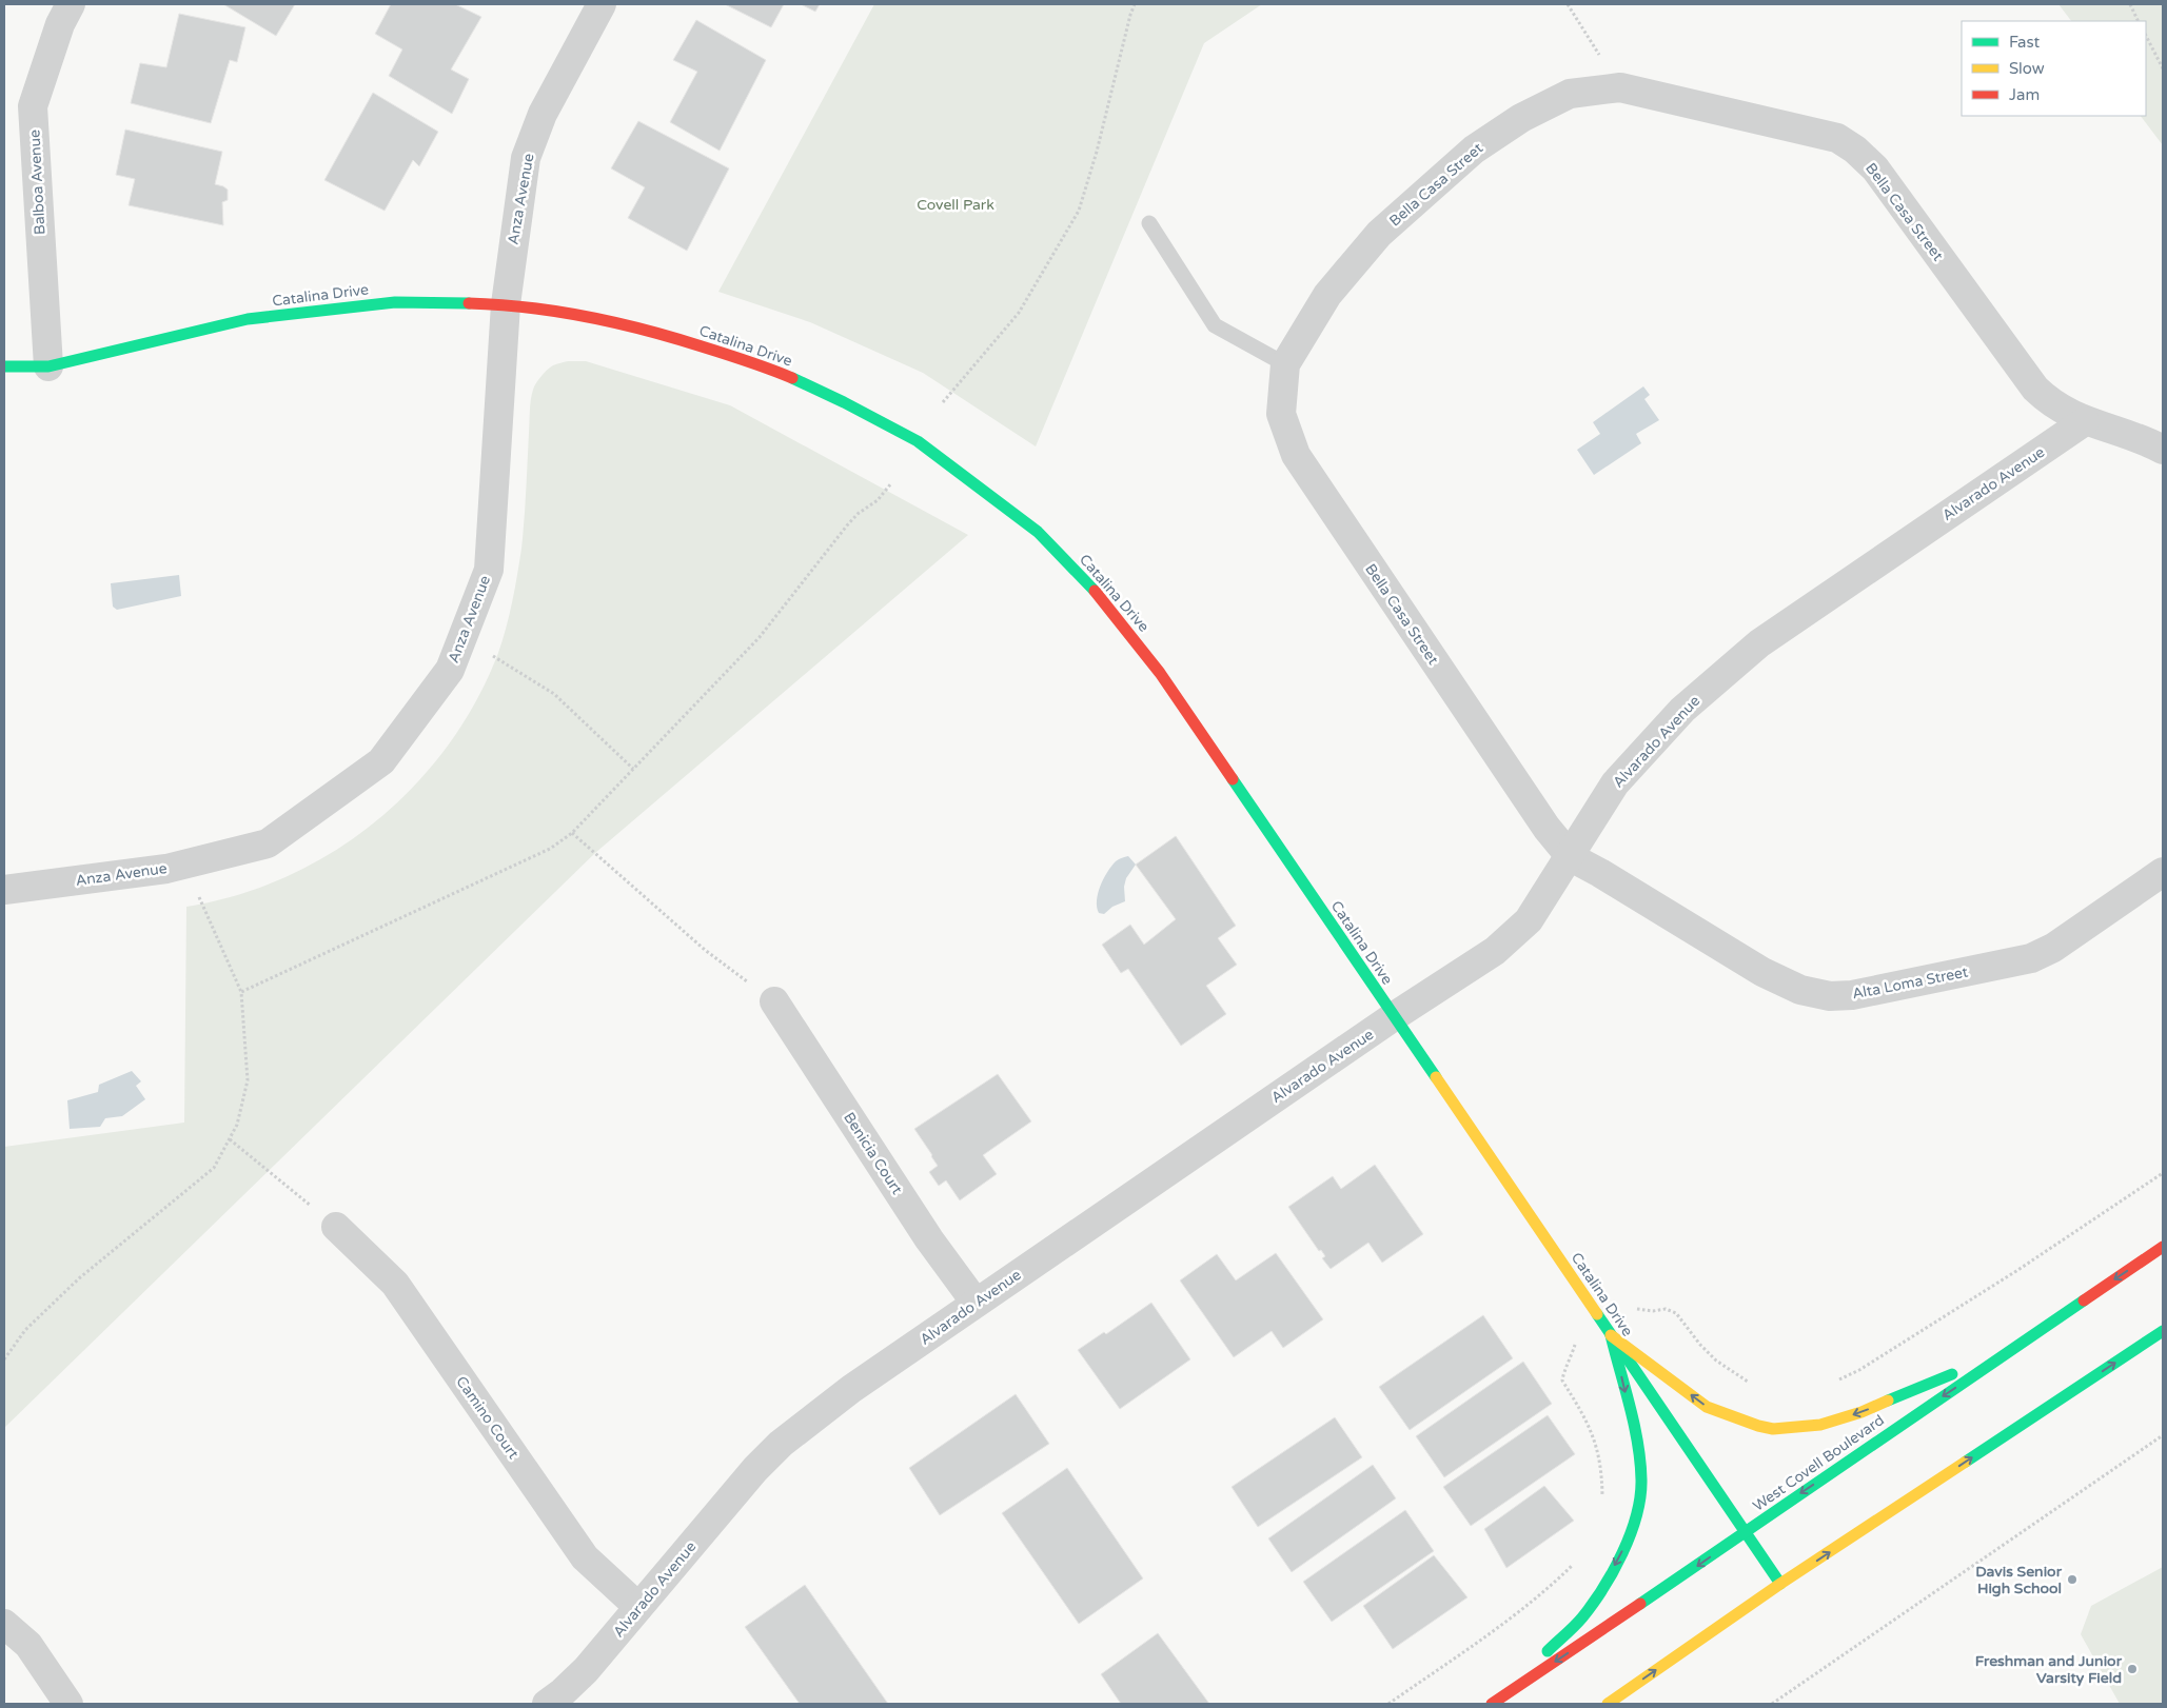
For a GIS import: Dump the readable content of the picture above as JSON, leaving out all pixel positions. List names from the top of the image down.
{
  "streets": {
    "street": [
      "Balboa Avenue",
      "Bella Casa Street",
      "Anza Avenue",
      "Catalina Drive",
      "Alvarado Avenue",
      "Alta Loma Street",
      "Benicia Court",
      "Camino Court",
      "West Covell Boulevard"
    ]
  },
  "crossings": [
    ["Balboa Avenue", "Catalina Drive"],
    ["Bella Casa Street", "Alvarado Avenue"],
    ["Bella Casa Street", "Alta Loma Street"],
    ["Anza Avenue", "Catalina Drive"],
    ["Catalina Drive", "Alvarado Avenue"],
    ["Catalina Drive", "West Covell Boulevard"],
    ["Alvarado Avenue", "Alta Loma Street"],
    ["Alvarado Avenue", "Benicia Court"],
    ["Alvarado Avenue", "Camino Court"]
  ],
  "parks": ["Covell Park"],
  "places": ["Davis Senior High School", "Freshman and Junior Varsity Field"],
  "legend": ["Fast", "Slow", "Jam"]
}
